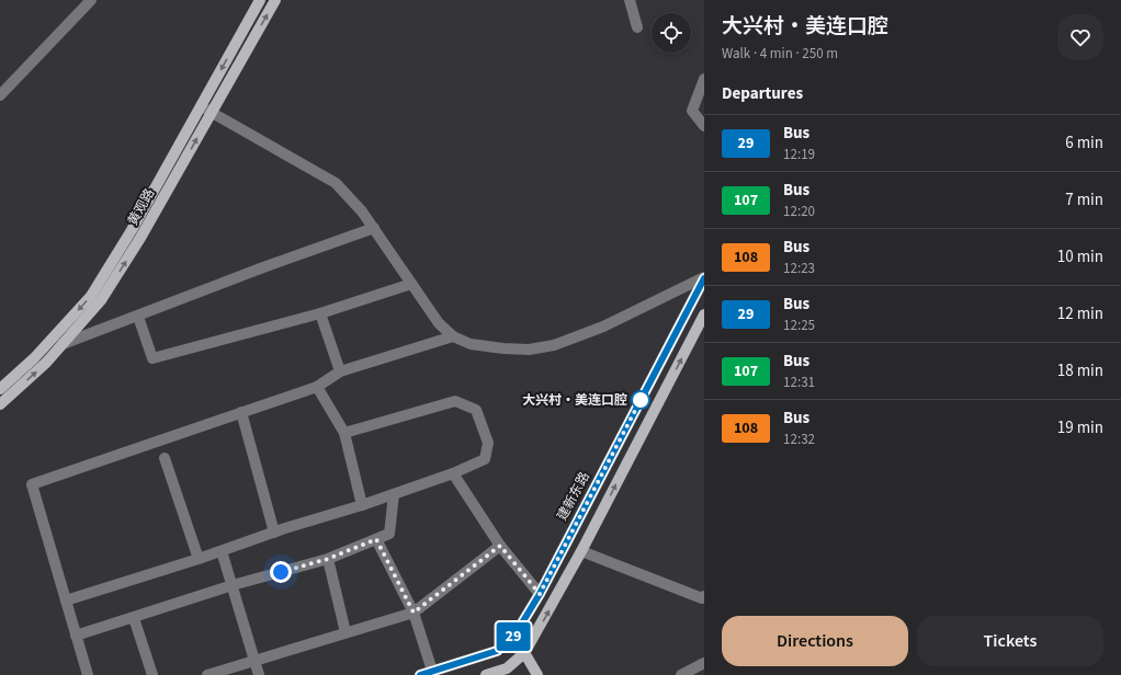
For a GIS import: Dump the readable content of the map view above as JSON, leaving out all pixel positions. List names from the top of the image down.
{
  "streets": {
    "main road": ["黄观路", "建新东路"]
  },
  "places": ["大兴村‧美连口腔"],
  "lines": ["bus line 29"],
  "page": {
    "on_map": "29",
    "heading": [
      ["大兴村‧美连口腔", "Walk · 4 min · 250 m"],
      "Departures"
    ],
    "list": [
      {
        "mark": "29",
        "name": "Bus",
        "note": "12:19",
        "value": "6 min"
      },
      {
        "mark": "107",
        "name": "Bus",
        "note": "12:20",
        "value": "7 min"
      },
      {
        "mark": "108",
        "name": "Bus",
        "note": "12:23",
        "value": "10 min"
      },
      {
        "mark": "29",
        "name": "Bus",
        "note": "12:25",
        "value": "12 min"
      },
      {
        "mark": "107",
        "name": "Bus",
        "note": "12:31",
        "value": "18 min"
      },
      {
        "mark": "108",
        "name": "Bus",
        "note": "12:32",
        "value": "19 min"
      }
    ],
    "buttons": ["Directions", "Tickets"]
  }
}
